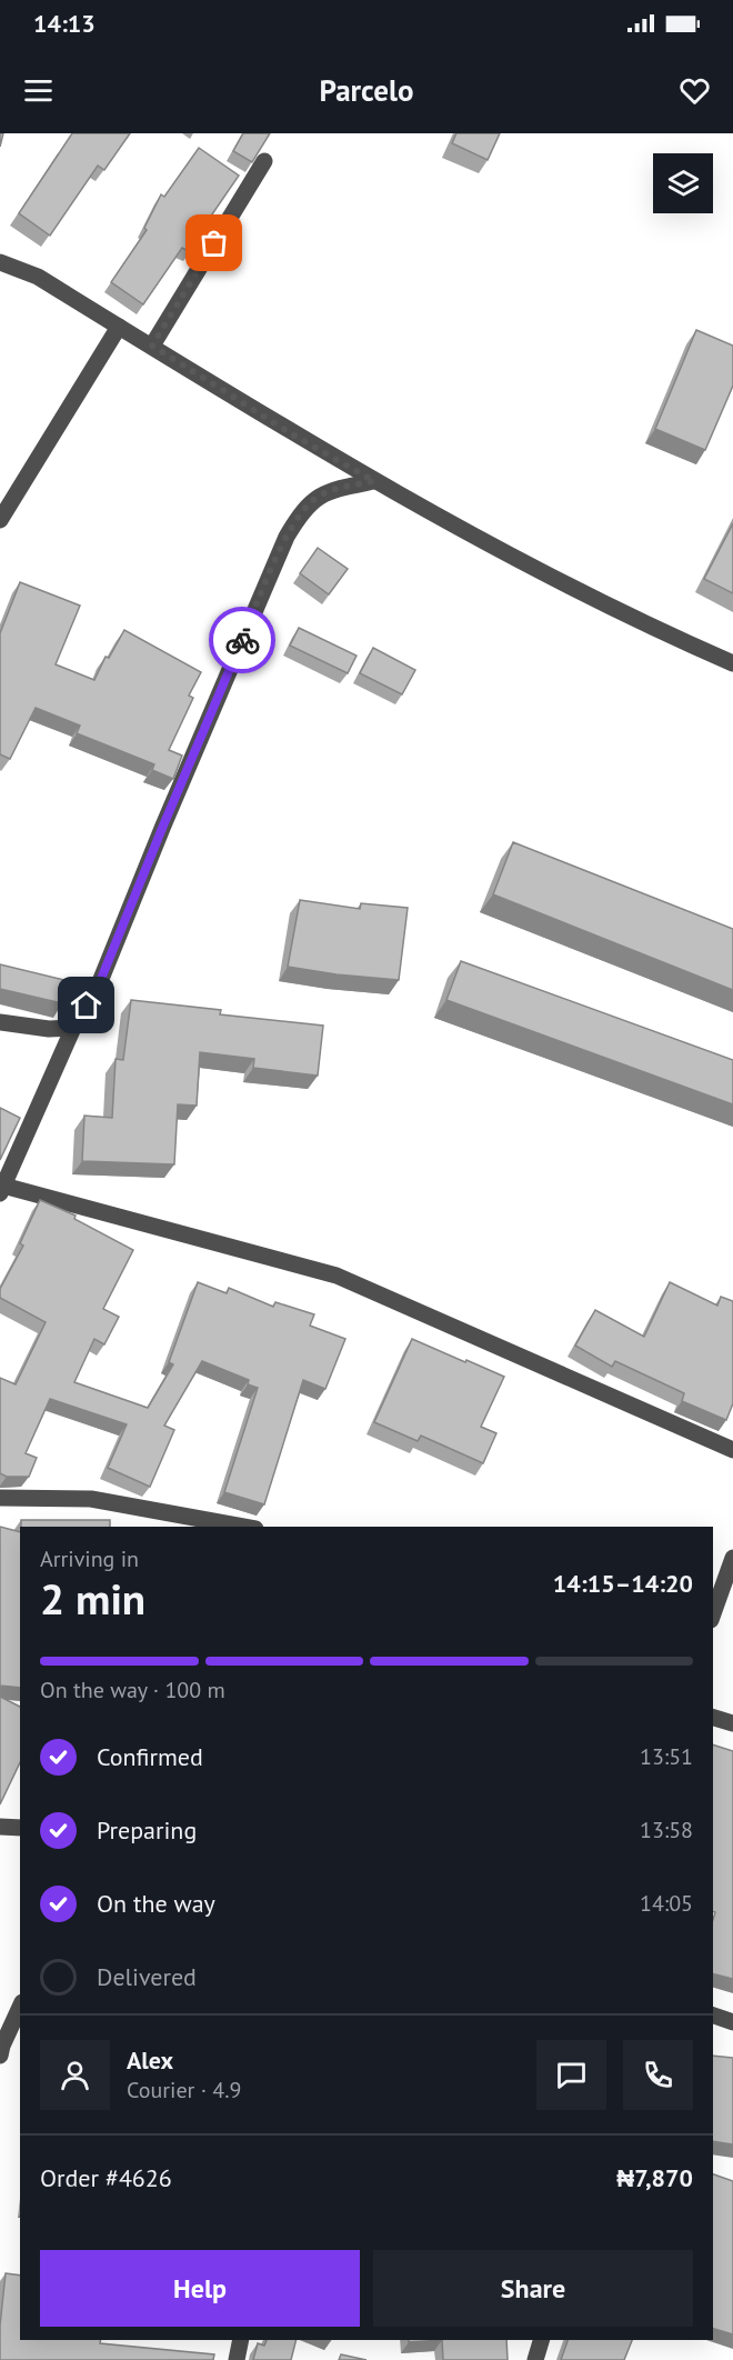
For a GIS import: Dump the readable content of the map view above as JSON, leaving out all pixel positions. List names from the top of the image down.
{
  "page": {
    "status": "14:13",
    "header": "Parcelo",
    "heading": ["2 min", "Arriving in", "14:15–14:20"],
    "panel": [
      "Alex",
      "Courier · 4.9",
      "Order #4626",
      "₦7,870"
    ],
    "bar": "On the way · 100 m",
    "list": [
      ["Confirmed", "13:51"],
      ["Preparing", "13:58"],
      ["On the way", "14:05"],
      "Delivered"
    ],
    "buttons": ["Help", "Share"]
  }
}
